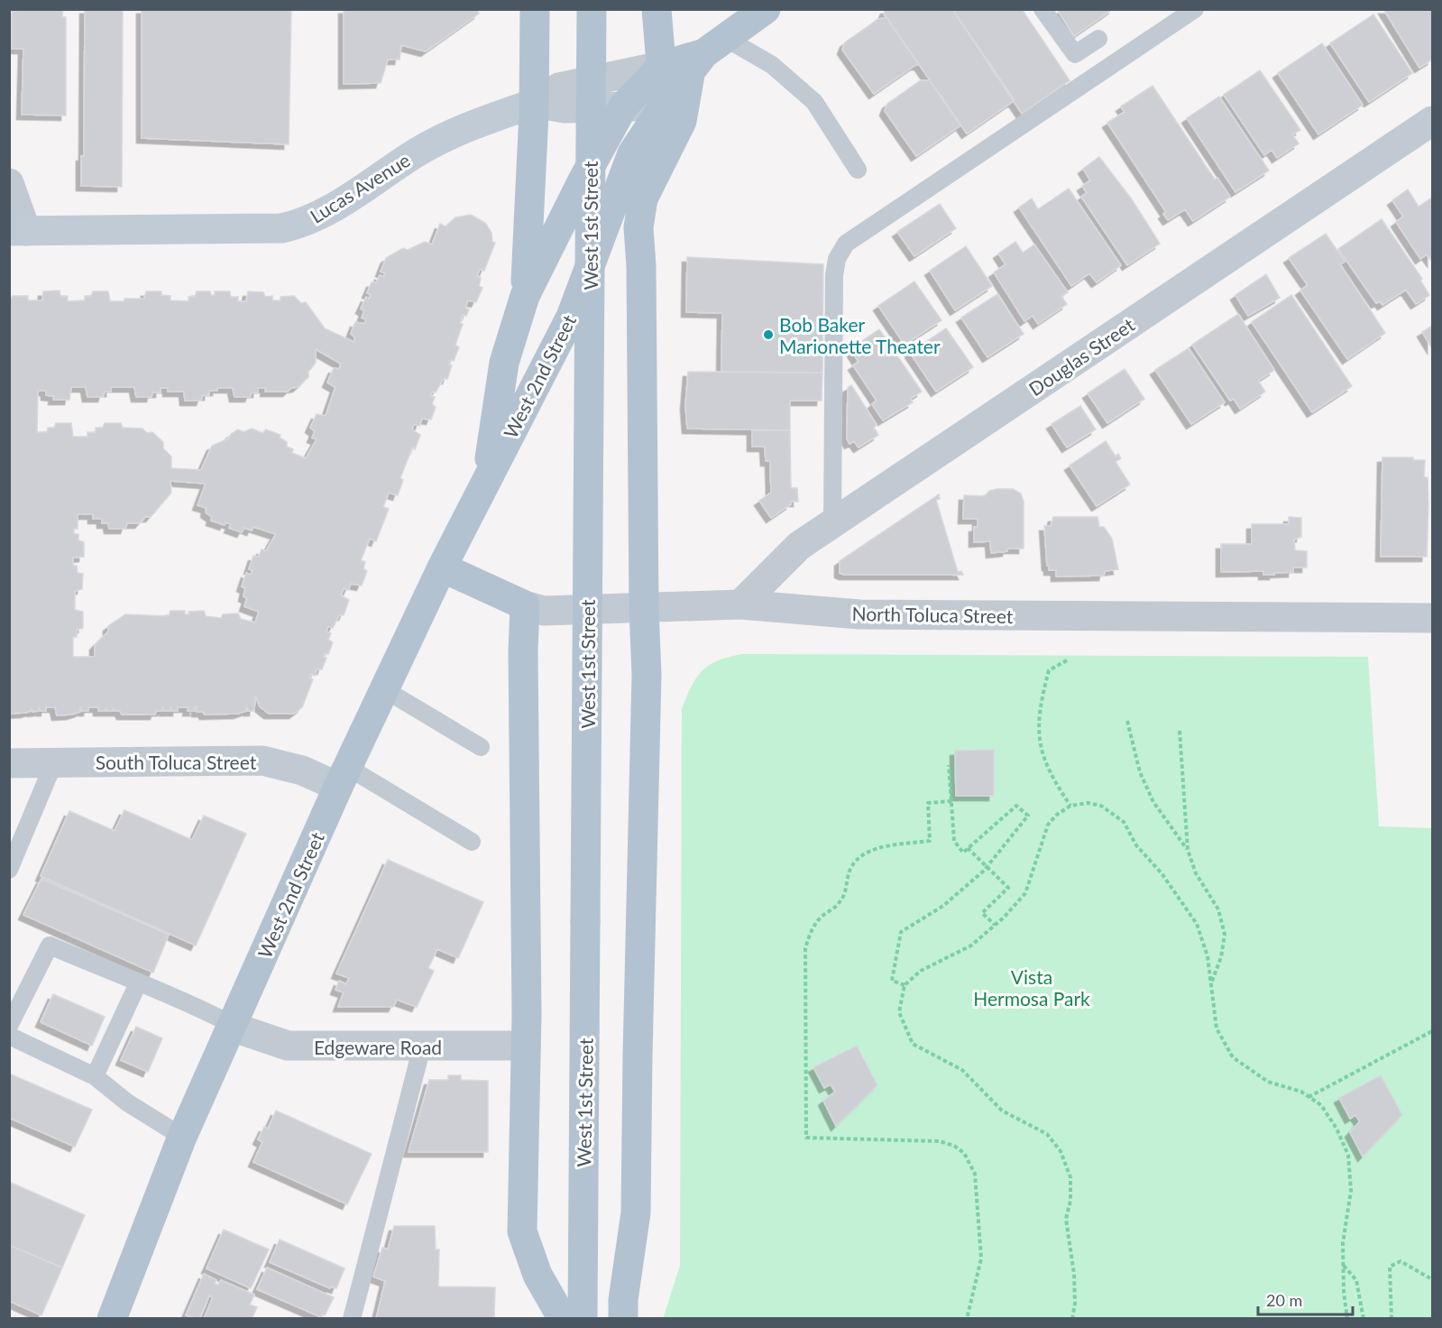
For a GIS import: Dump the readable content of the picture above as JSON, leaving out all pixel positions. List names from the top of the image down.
{
  "streets": {
    "main road": ["West 1st Street", "West 2nd Street", "North Toluca Street"],
    "street": [
      "Lucas Avenue",
      "Douglas Street",
      "South Toluca Street",
      "Edgeware Road"
    ]
  },
  "crossings": [
    ["Lucas Avenue", "West 2nd Street"],
    ["Douglas Street", "North Toluca Street"],
    ["West 2nd Street", "North Toluca Street"],
    ["West 2nd Street", "South Toluca Street"],
    ["West 2nd Street", "Edgeware Road"]
  ],
  "parks": ["Vista Hermosa Park"],
  "places": ["Bob Baker Marionette Theater"],
  "scale_bar": "20 m"
}
